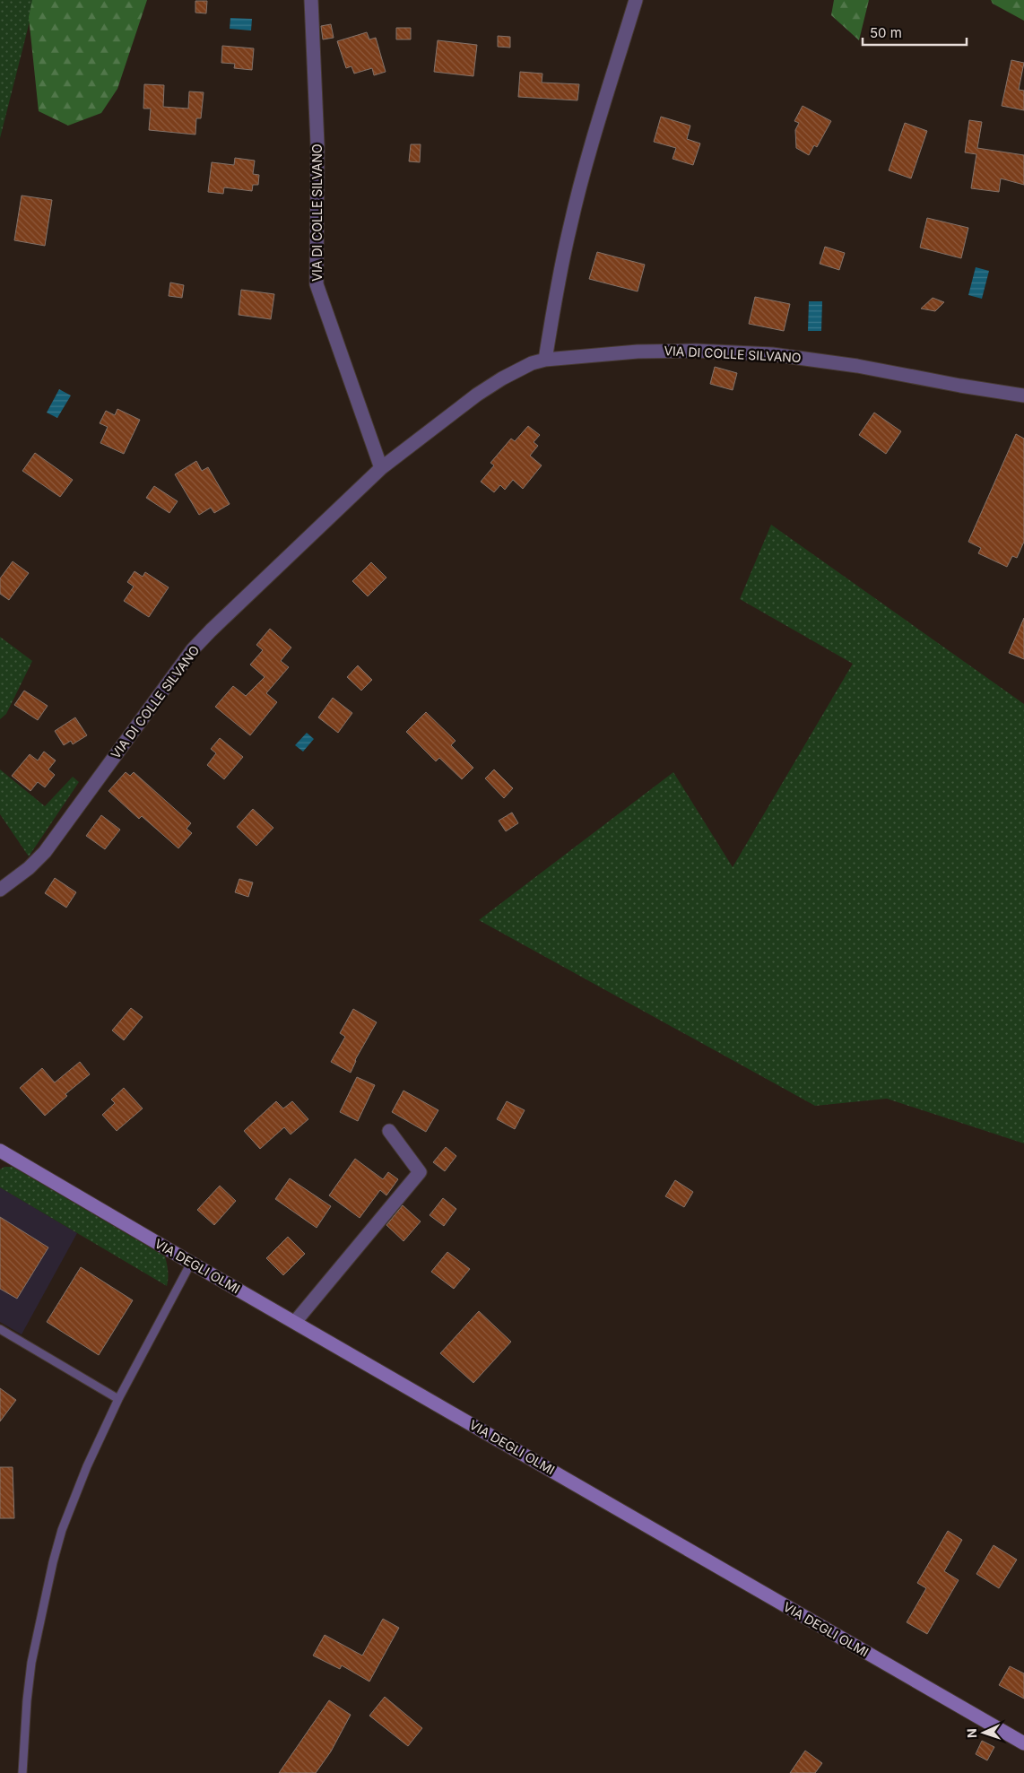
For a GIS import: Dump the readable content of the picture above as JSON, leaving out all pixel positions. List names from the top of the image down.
{
  "streets": {
    "street": ["VIA DI COLLE SILVANO", "VIA DEGLI OLMI"]
  },
  "scale_bar": "50 m",
  "north": "left"
}
